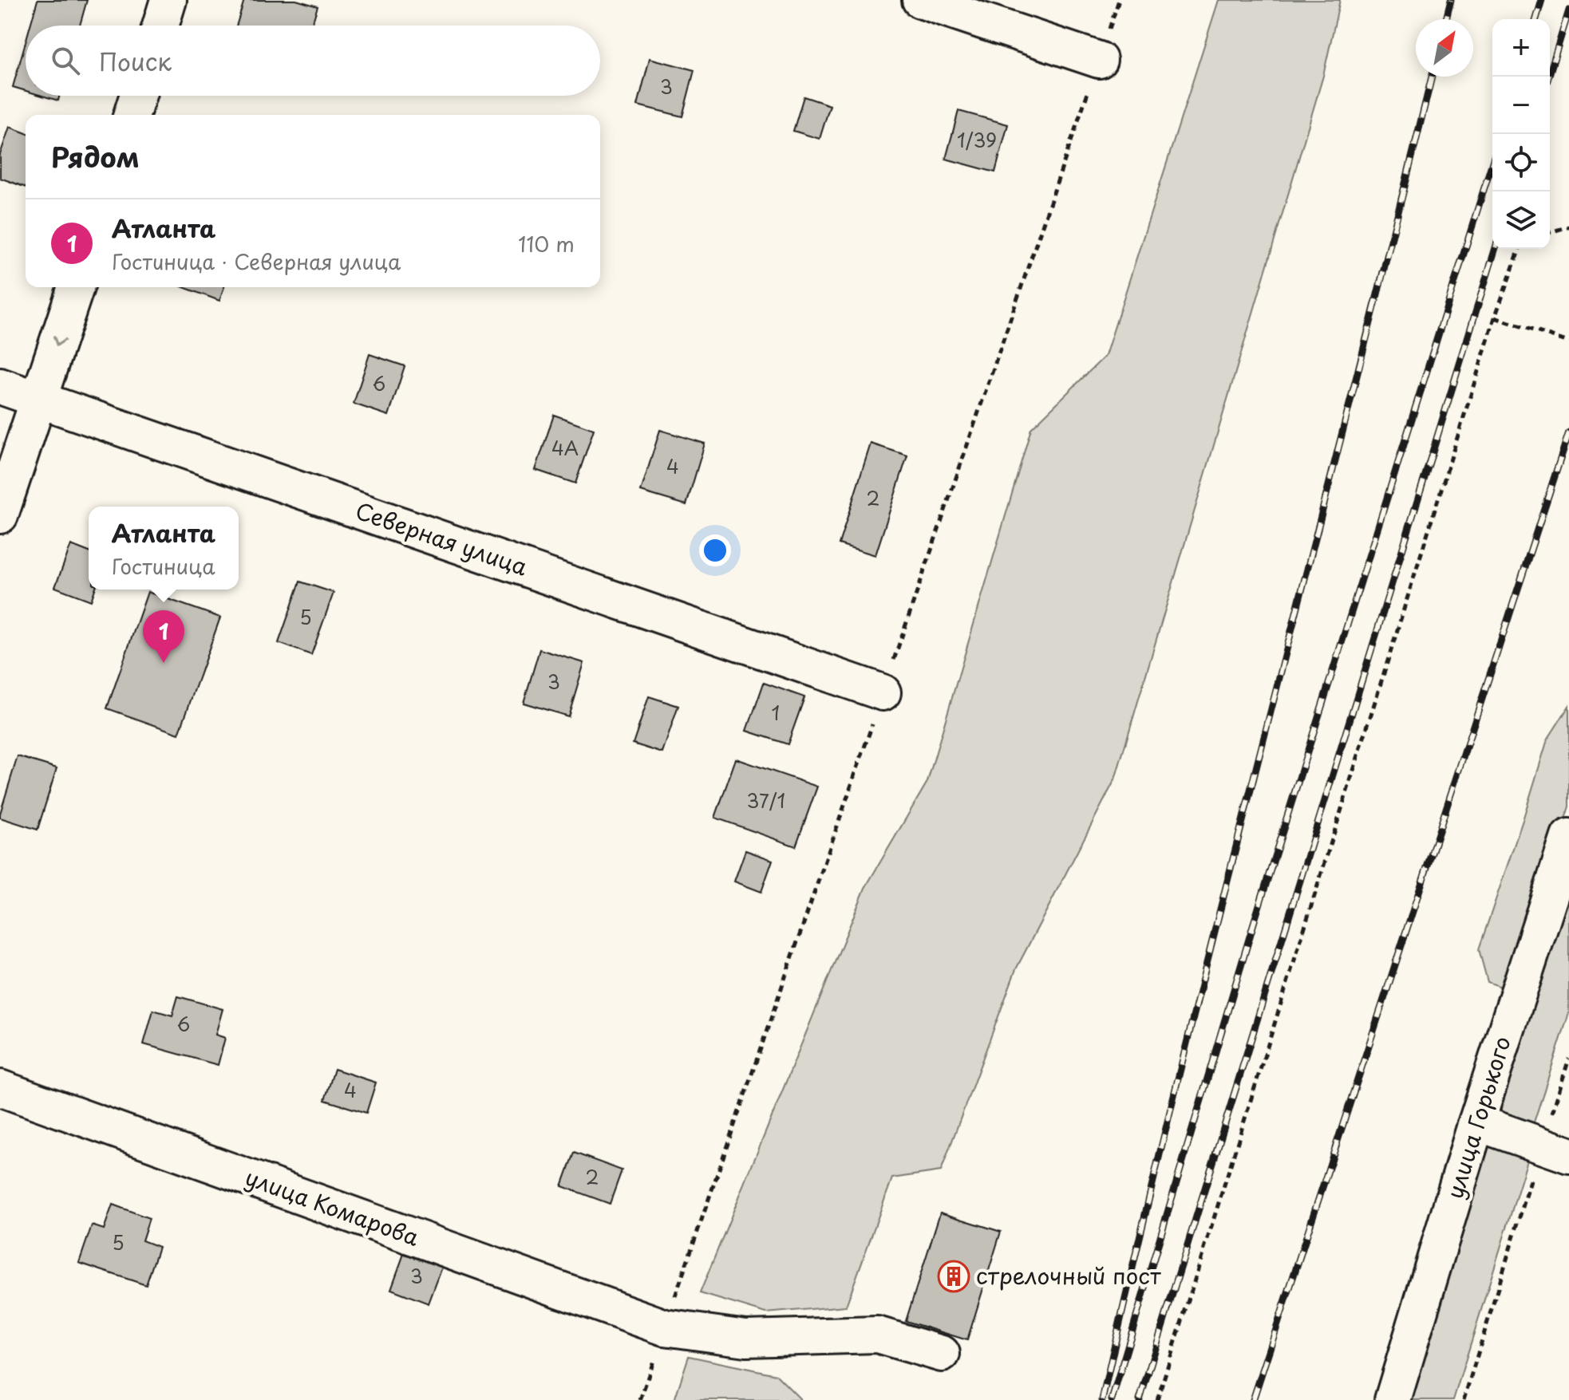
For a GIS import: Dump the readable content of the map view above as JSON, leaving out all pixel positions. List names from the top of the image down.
{
  "streets": {
    "street": ["Северная улица", "улица Горького", "улица Комарова"]
  },
  "places": {
    "building": ["стрелочный пост"]
  },
  "house_numbers": [
    "3",
    "1/39",
    "6",
    "4А",
    "4",
    "2",
    "5",
    "3",
    "1",
    "37/1",
    "6",
    "4",
    "2",
    "5",
    "3"
  ],
  "north": "top right",
  "page": {
    "map_buttons": ["+", "−"],
    "search": "Поиск",
    "heading": "Рядом",
    "list": [
      {
        "mark": "1",
        "name": "Атланта",
        "note": "Гостиница · Северная улица",
        "value": "110 m"
      }
    ],
    "popup": ["Атланта", "Гостиница"],
    "pins": "1"
  }
}
